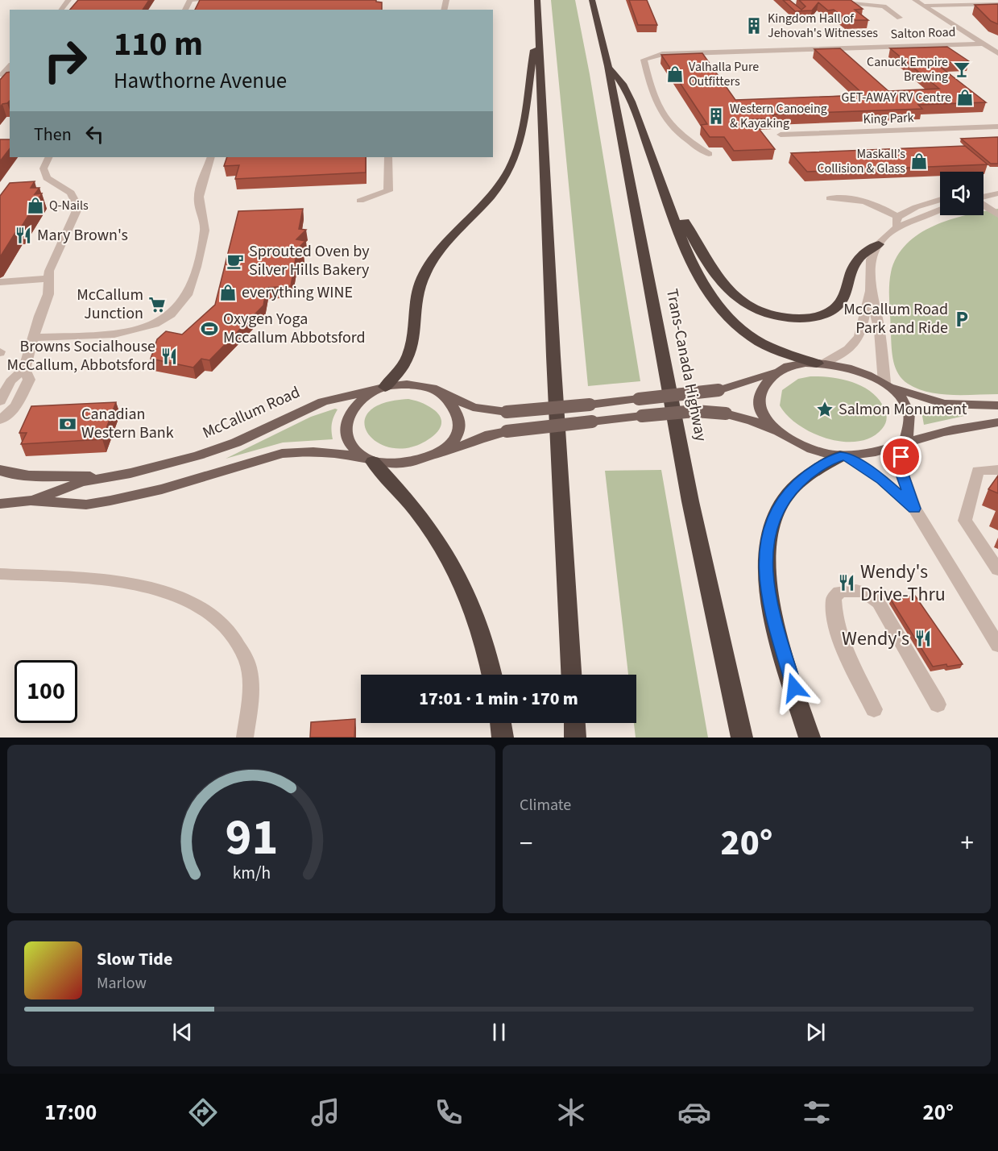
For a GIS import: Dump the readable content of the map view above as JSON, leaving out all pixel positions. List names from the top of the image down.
{
  "streets": {
    "highway": ["Trans-Canada Highway"],
    "main road": ["McCallum Road"],
    "street": ["Salton Road", "King Park"]
  },
  "places": {
    "building": ["Kingdom Hall of Jehovah's Witnesses", "Western Canoeing & Kayaking"],
    "bar": ["Canuck Empire Brewing"],
    "shop": [
      "Valhalla Pure Outfitters",
      "GET-AWAY RV Centre",
      "Maskall’s Collision & Glass",
      "Q-Nails",
      "everything WINE"
    ],
    "restaurant": [
      "Mary Brown's",
      "Browns Socialhouse McCallum, Abbotsford",
      "Wendy's Drive-Thru",
      "Wendy's"
    ],
    "cafe": ["Sprouted Oven by Silver Hills Bakery"],
    "supermarket": ["McCallum Junction"],
    "parking": ["McCallum Road Park and Ride"],
    "sports": ["Oxygen Yoga Mccallum Abbotsford"],
    "place": ["Salmon Monument"],
    "bank": ["Canadian Western Bank"]
  },
  "page": {
    "turn": ["110 m", "Hawthorne Avenue"],
    "then": "Then",
    "limit": "100",
    "trip": "17:01 · 1 min · 170 m",
    "tile": "Climate",
    "heat": ["−", "20°", "+"],
    "song": ["Slow Tide", "Marlow"],
    "tabs": ["17:00", "20°"],
    "gauge": ["91", "km/h"]
  }
}
